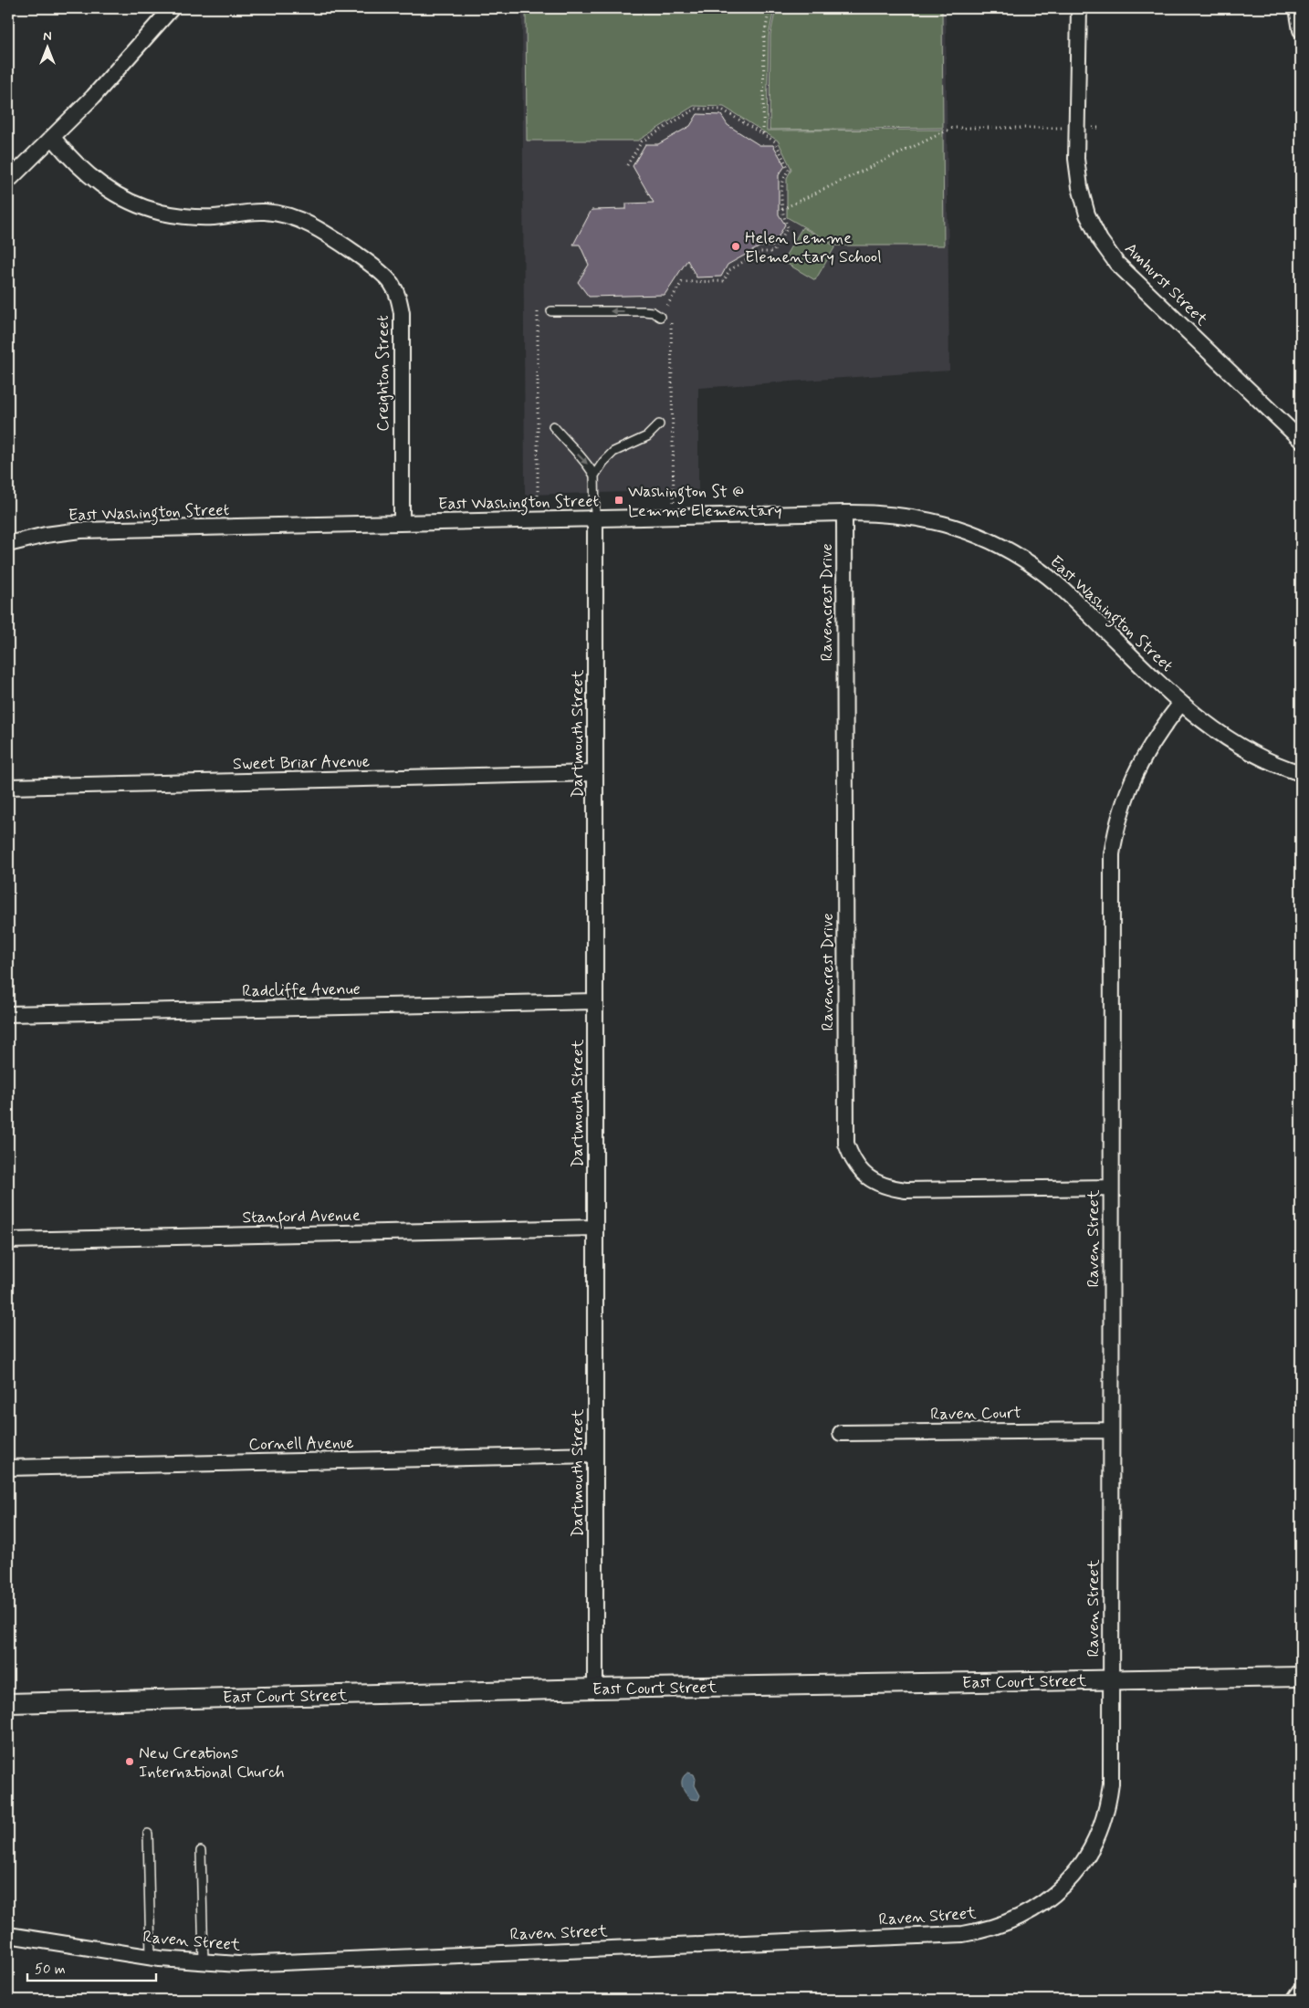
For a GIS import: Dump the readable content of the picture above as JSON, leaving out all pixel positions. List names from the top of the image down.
{
  "streets": {
    "street": [
      "Amhurst Street",
      "Creighton Street",
      "East Washington Street",
      "Ravencrest Drive",
      "Dartmouth Street",
      "Sweet Briar Avenue",
      "Radcliffe Avenue",
      "Stanford Avenue",
      "Raven Street",
      "Raven Court",
      "Cornell Avenue",
      "East Court Street"
    ]
  },
  "crossings": [
    ["Creighton Street", "East Washington Street"],
    ["East Washington Street", "Ravencrest Drive"],
    ["East Washington Street", "Dartmouth Street"],
    ["East Washington Street", "Raven Street"],
    ["Ravencrest Drive", "Raven Street"],
    ["Dartmouth Street", "Sweet Briar Avenue"],
    ["Dartmouth Street", "Radcliffe Avenue"],
    ["Dartmouth Street", "Stanford Avenue"],
    ["Dartmouth Street", "Cornell Avenue"],
    ["Dartmouth Street", "East Court Street"],
    ["Raven Street", "Raven Court"],
    ["Raven Street", "East Court Street"]
  ],
  "places": {
    "other": ["Helen Lemme Elementary School", "New Creations International Church"],
    "transit": ["Washington St @ Lemme Elementary"]
  },
  "scale_bar": "50 m",
  "north": "top"
}
